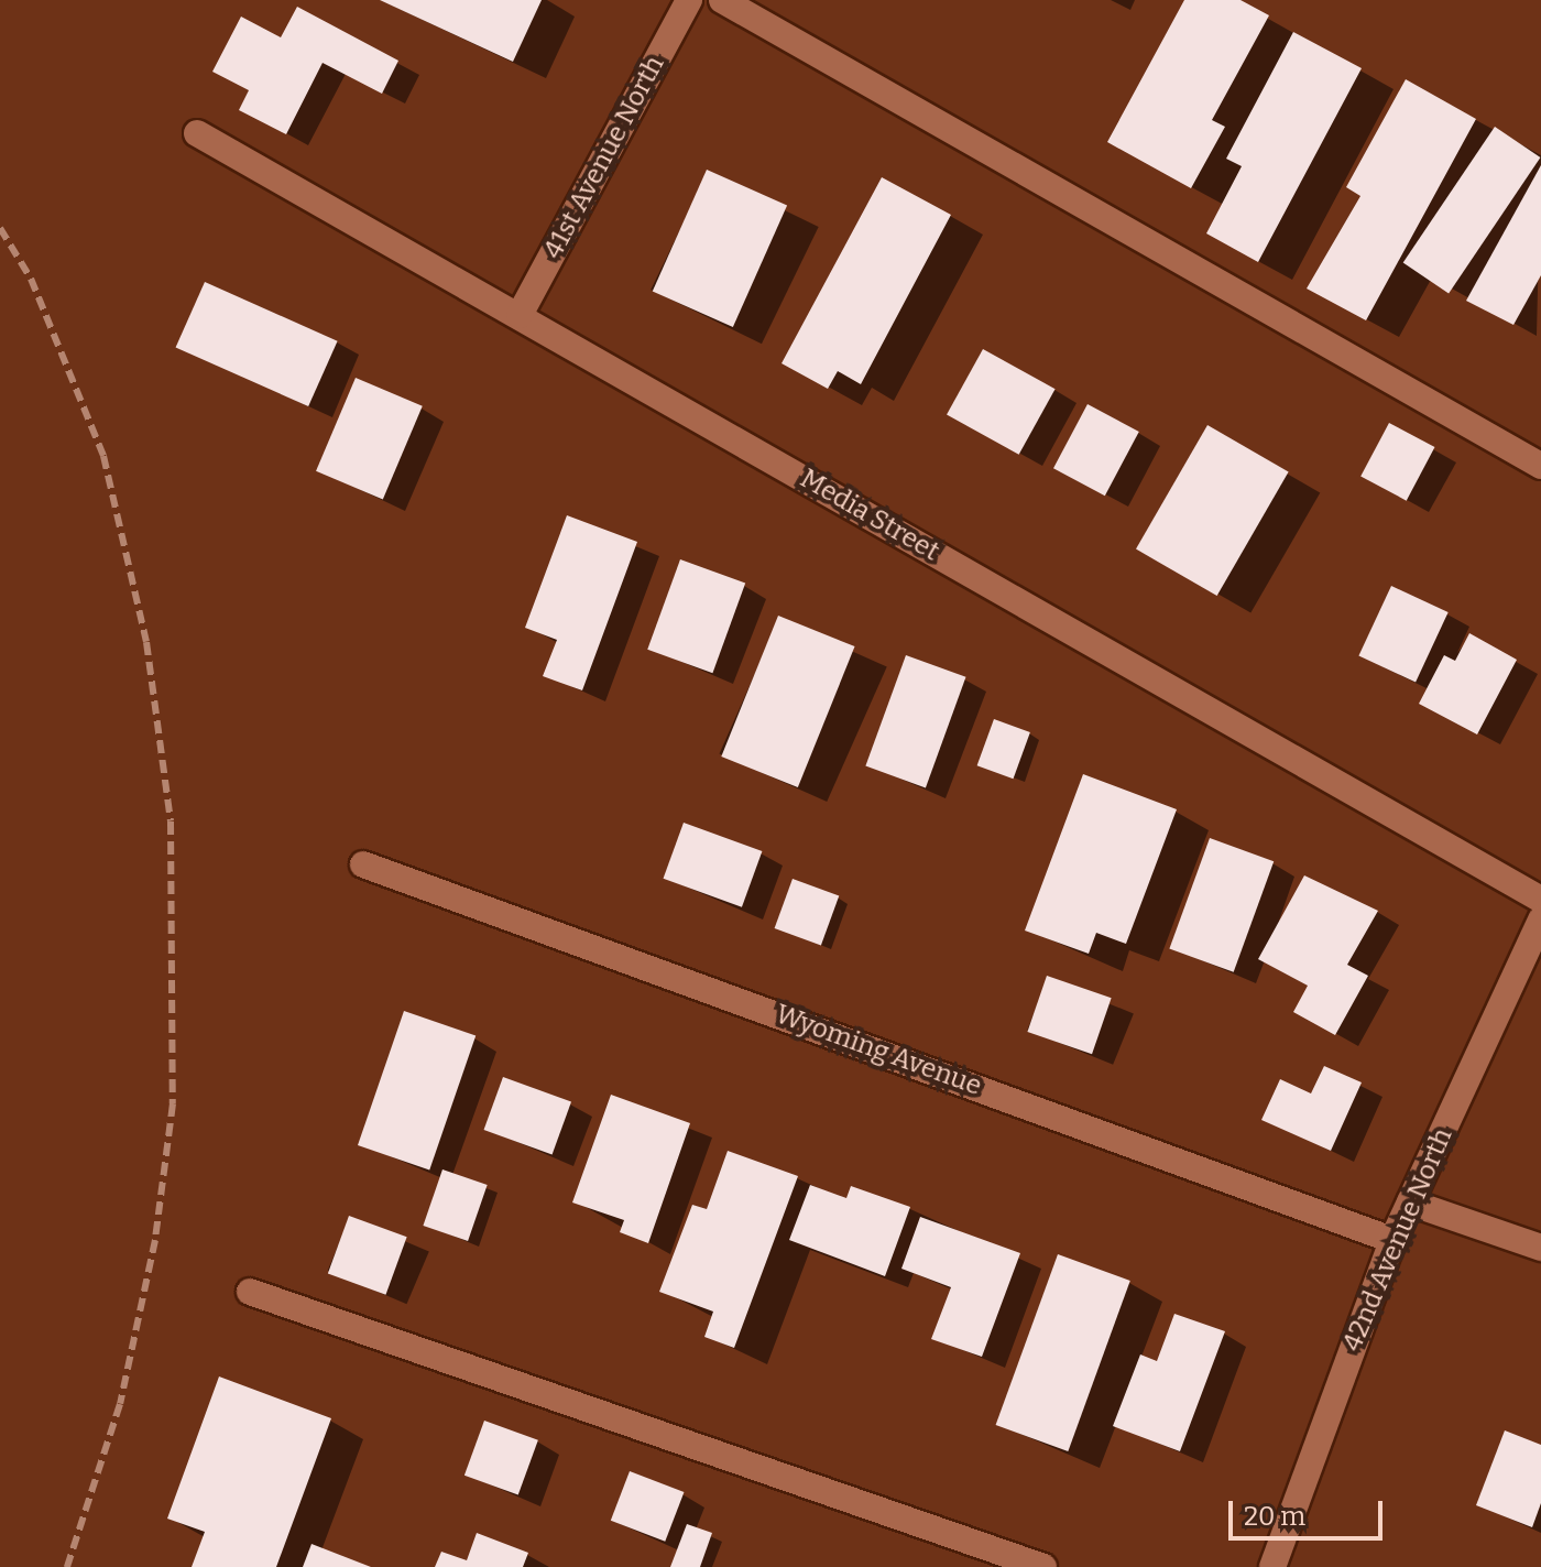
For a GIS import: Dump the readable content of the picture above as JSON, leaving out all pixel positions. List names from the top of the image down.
{
  "streets": {
    "street": [
      "41st Avenue North",
      "Media Street",
      "Wyoming Avenue",
      "42nd Avenue North"
    ]
  },
  "crossings": [
    ["41st Avenue North", "Media Street"],
    ["Wyoming Avenue", "42nd Avenue North"]
  ],
  "scale_bar": "20 m"
}
